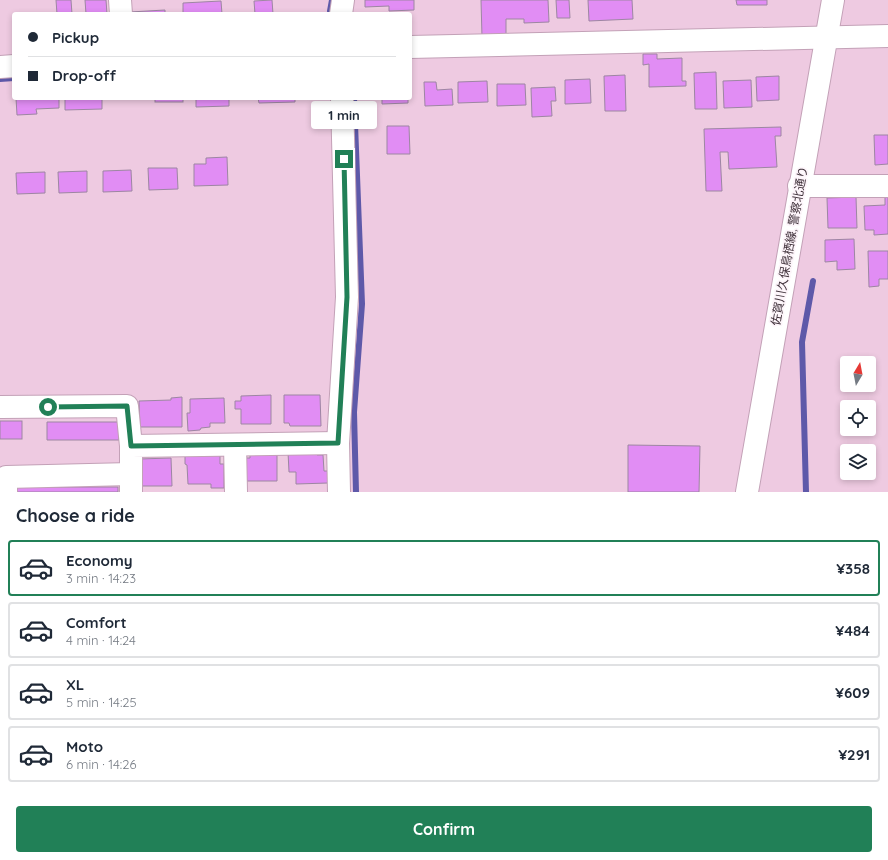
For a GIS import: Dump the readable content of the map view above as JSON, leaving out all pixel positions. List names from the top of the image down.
{
  "streets": {
    "street": ["佐賀川久保鳥栖線, 警察北通り"]
  },
  "north": "top",
  "page": {
    "banner": ["Pickup", "Drop-off"],
    "bubble": "1 min",
    "heading": "Choose a ride",
    "list": [
      {
        "name": "Economy",
        "note": "3 min · 14:23",
        "value": "¥358"
      },
      {
        "name": "Comfort",
        "note": "4 min · 14:24",
        "value": "¥484"
      },
      {
        "name": "XL",
        "note": "5 min · 14:25",
        "value": "¥609"
      },
      {
        "name": "Moto",
        "note": "6 min · 14:26",
        "value": "¥291"
      }
    ],
    "buttons": "Confirm"
  }
}
